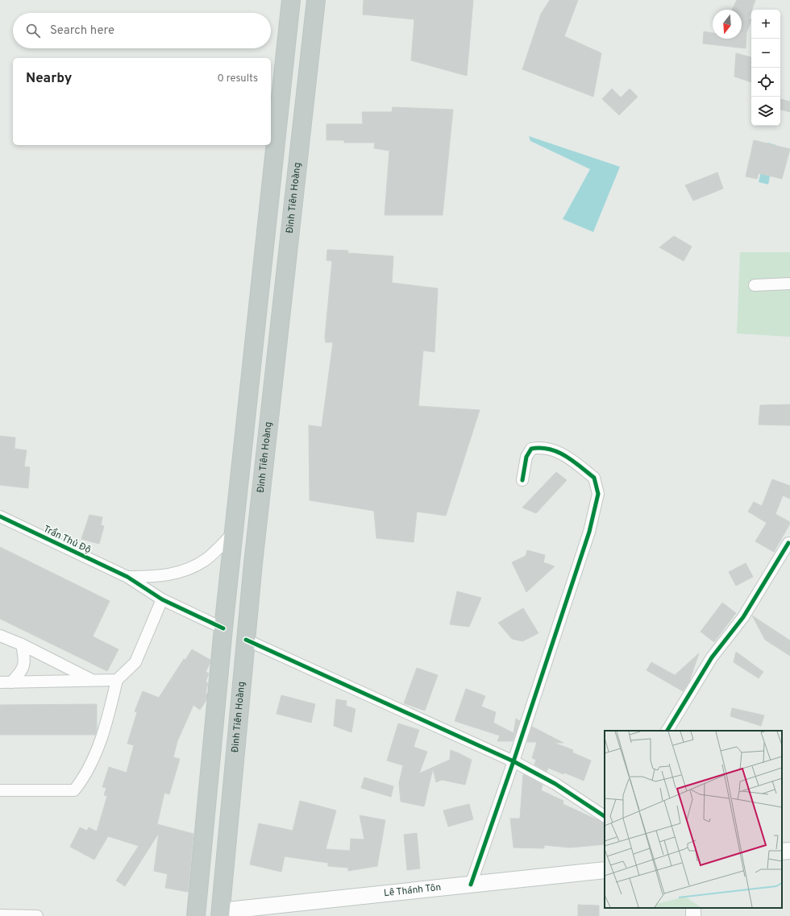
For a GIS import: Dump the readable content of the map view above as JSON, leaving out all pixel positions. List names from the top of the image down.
{
  "streets": {
    "highway": ["Đinh Tiên Hoàng"],
    "main road": ["Lê Thánh Tôn"],
    "street": ["Trần Thủ Độ"]
  },
  "crossings": [
    ["Đinh Tiên Hoàng", "Lê Thánh Tôn"]
  ],
  "north": "bottom",
  "page": {
    "map_buttons": ["+", "−"],
    "search": "Search here",
    "heading": ["Nearby", "0 results"]
  }
}
